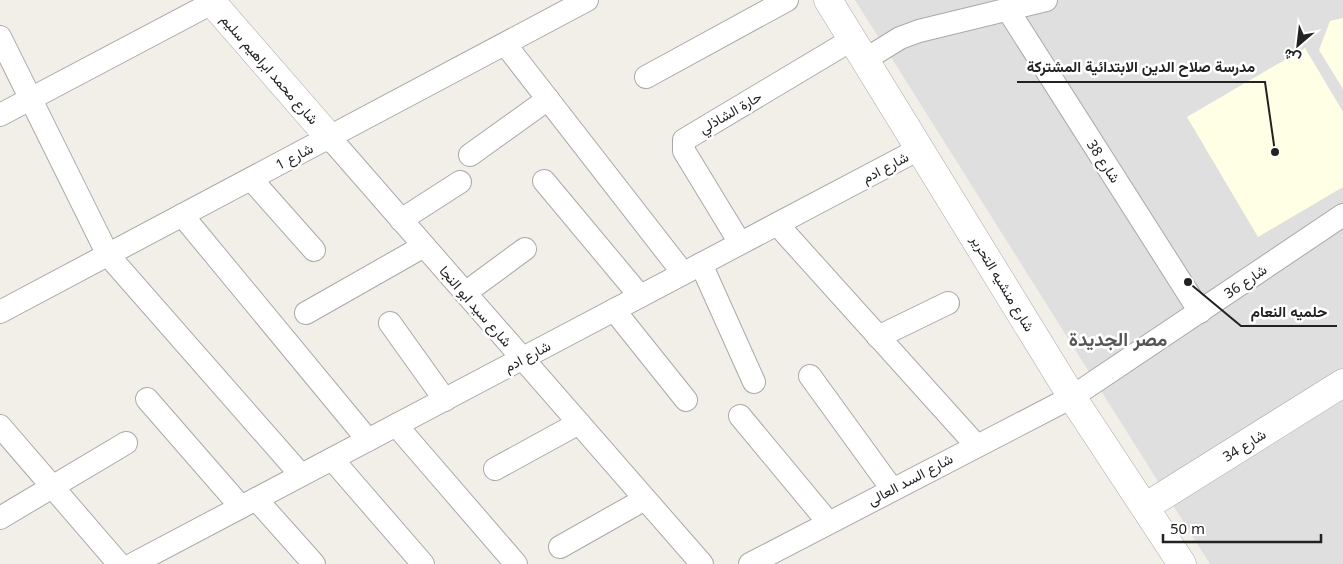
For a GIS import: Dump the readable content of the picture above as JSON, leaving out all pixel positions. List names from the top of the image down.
{
  "streets": {
    "street": [
      "شارع محمد ابراهيم سليم",
      "حارة الشاذلي",
      "شارع 1",
      "شارع 38",
      "شارع ادم",
      "شارع 36",
      "شارع منشيه التحرير",
      "شارع سيد ابو النجا",
      "شارع 34",
      "شارع السد العالى"
    ]
  },
  "crossings": [
    ["شارع محمد ابراهيم سليم", "شارع 1"],
    ["شارع محمد ابراهيم سليم", "شارع سيد ابو النجا"],
    ["حارة الشاذلي", "شارع ادم"],
    ["حارة الشاذلي", "شارع منشيه التحرير"],
    ["شارع 1", "شارع سيد ابو النجا"],
    ["شارع 38", "شارع 36"],
    ["شارع ادم", "شارع منشيه التحرير"],
    ["شارع ادم", "شارع سيد ابو النجا"],
    ["شارع 36", "شارع منشيه التحرير"],
    ["شارع 36", "شارع السد العالى"],
    ["شارع منشيه التحرير", "شارع 34"],
    ["شارع منشيه التحرير", "شارع السد العالى"]
  ],
  "districts": ["مصر الجديدة"],
  "places": ["مدرسة صلاح الدين الابتدائية المشتركة", "حلميه النعام"],
  "scale_bar": "50 m",
  "north": "bottom left"
}
